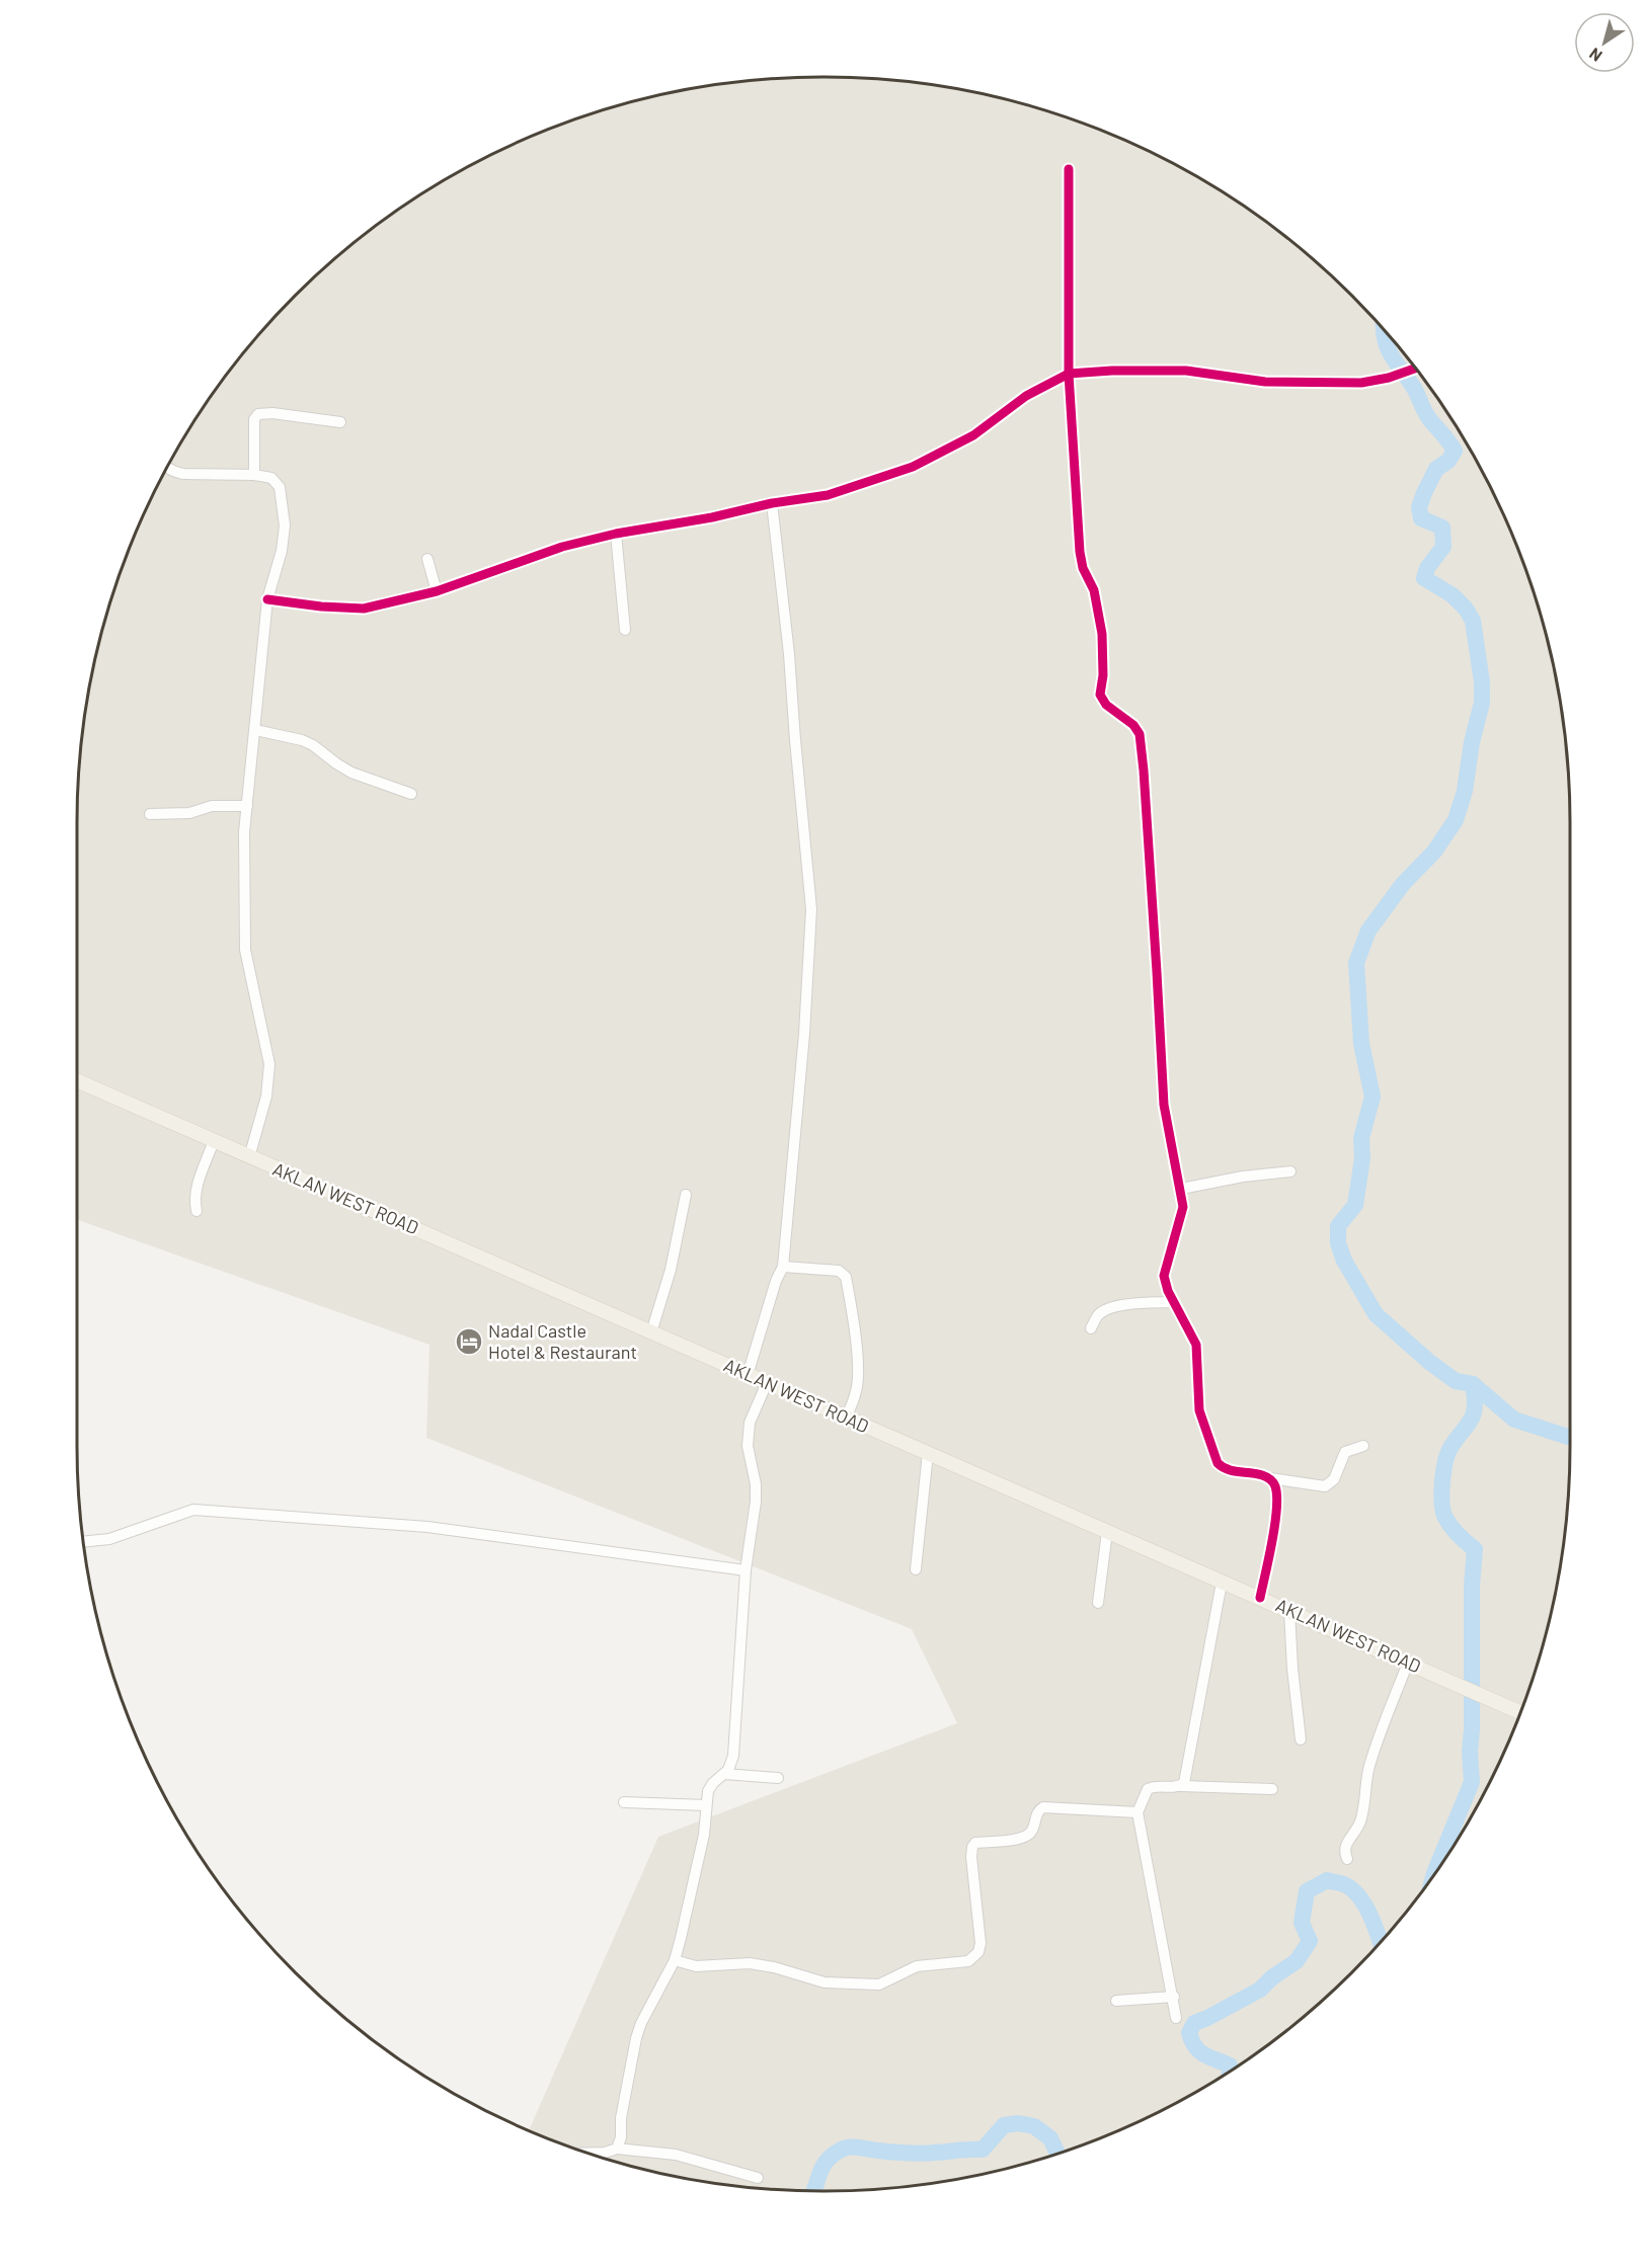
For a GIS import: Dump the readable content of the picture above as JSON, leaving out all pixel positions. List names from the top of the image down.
{
  "streets": {
    "main road": ["AKLAN WEST ROAD"]
  },
  "places": {
    "hotel": ["Nadal Castle Hotel & Restaurant"]
  },
  "north": "bottom left"
}
